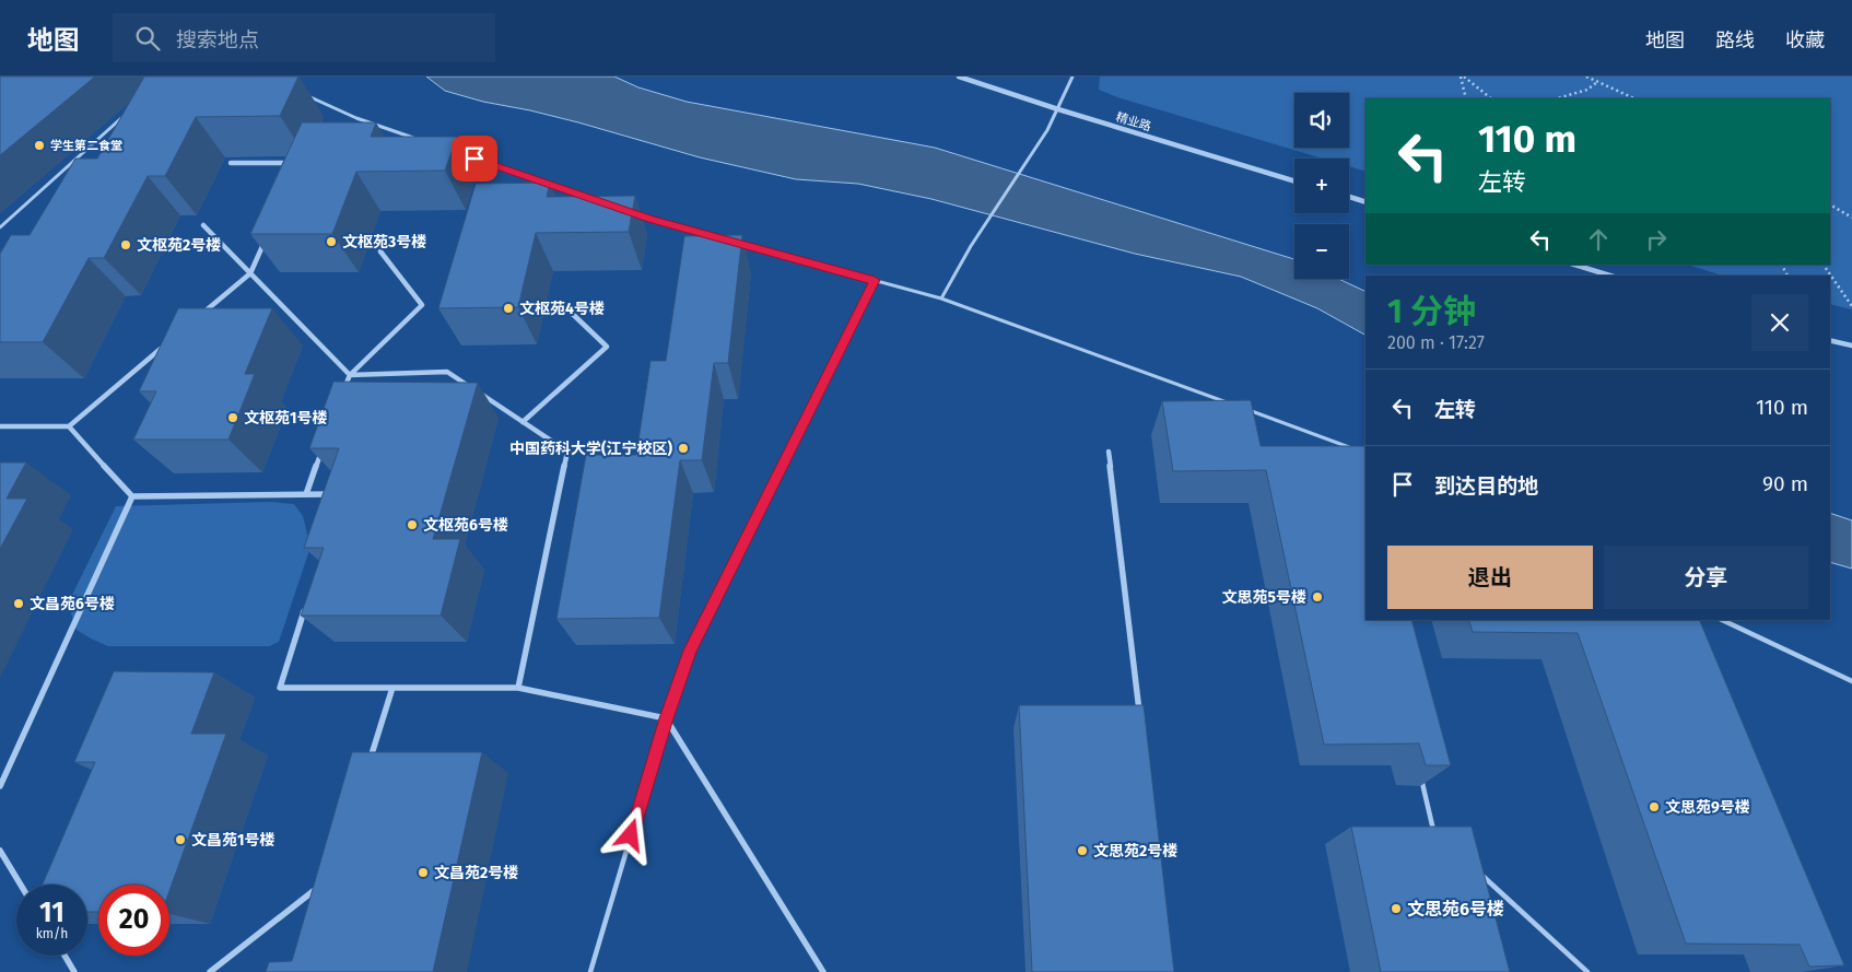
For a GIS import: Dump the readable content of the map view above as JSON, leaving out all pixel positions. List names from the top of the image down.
{
  "streets": {
    "street": ["精业路"]
  },
  "places": [
    "学生第二食堂",
    "文枢苑3号楼",
    "文枢苑2号楼",
    "文枢苑4号楼",
    "文枢苑1号楼",
    "中国药科大学(江宁校区)",
    "文枢苑6号楼",
    "文思苑5号楼",
    "文昌苑6号楼",
    "文思苑9号楼",
    "文昌苑1号楼",
    "文思苑2号楼",
    "文昌苑2号楼",
    "文思苑6号楼"
  ],
  "page": {
    "header": "地图",
    "search": "搜索地点",
    "nav": ["地图", "路线", "收藏"],
    "map_buttons": ["+", "−"],
    "turn": ["110 m", "左转"],
    "heading": ["1 分钟", "200 m · 17:27"],
    "list": [
      {
        "name": "左转",
        "value": "110 m"
      },
      {
        "name": "到达目的地",
        "value": "90 m"
      }
    ],
    "buttons": ["退出", "分享"],
    "speed": "11 km/h",
    "limit": "20"
  }
}
